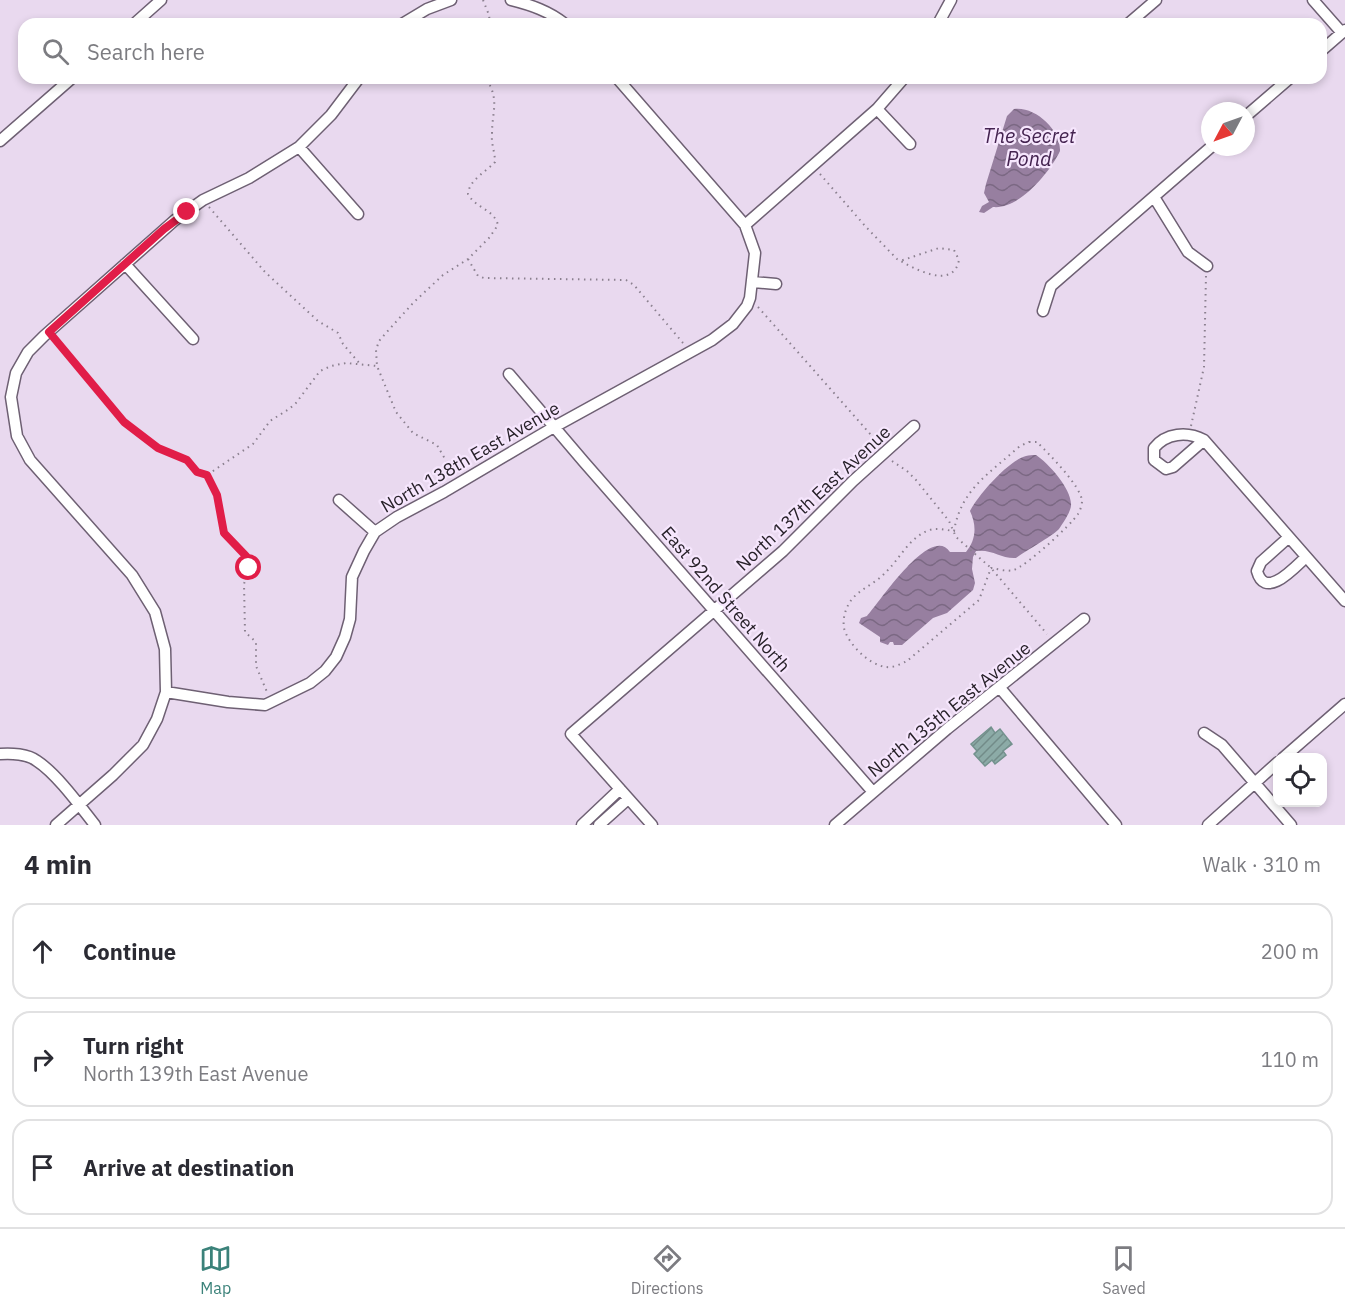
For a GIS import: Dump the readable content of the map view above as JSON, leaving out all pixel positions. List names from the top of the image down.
{
  "streets": {
    "street": [
      "North 138th East Avenue",
      "North 137th East Avenue",
      "East 92nd Street North",
      "North 135th East Avenue"
    ]
  },
  "crossings": [
    ["North 138th East Avenue", "East 92nd Street North"],
    ["North 137th East Avenue", "East 92nd Street North"],
    ["East 92nd Street North", "North 135th East Avenue"]
  ],
  "water": ["The Secret Pond"],
  "north": "bottom left",
  "page": {
    "search": "Search here",
    "heading": ["4 min", "Walk · 310 m"],
    "list": [
      ["Continue", "200 m"],
      ["Turn right", "North 139th East Avenue", "110 m"],
      "Arrive at destination"
    ],
    "nav": ["Map", "Directions", "Saved"]
  }
}
